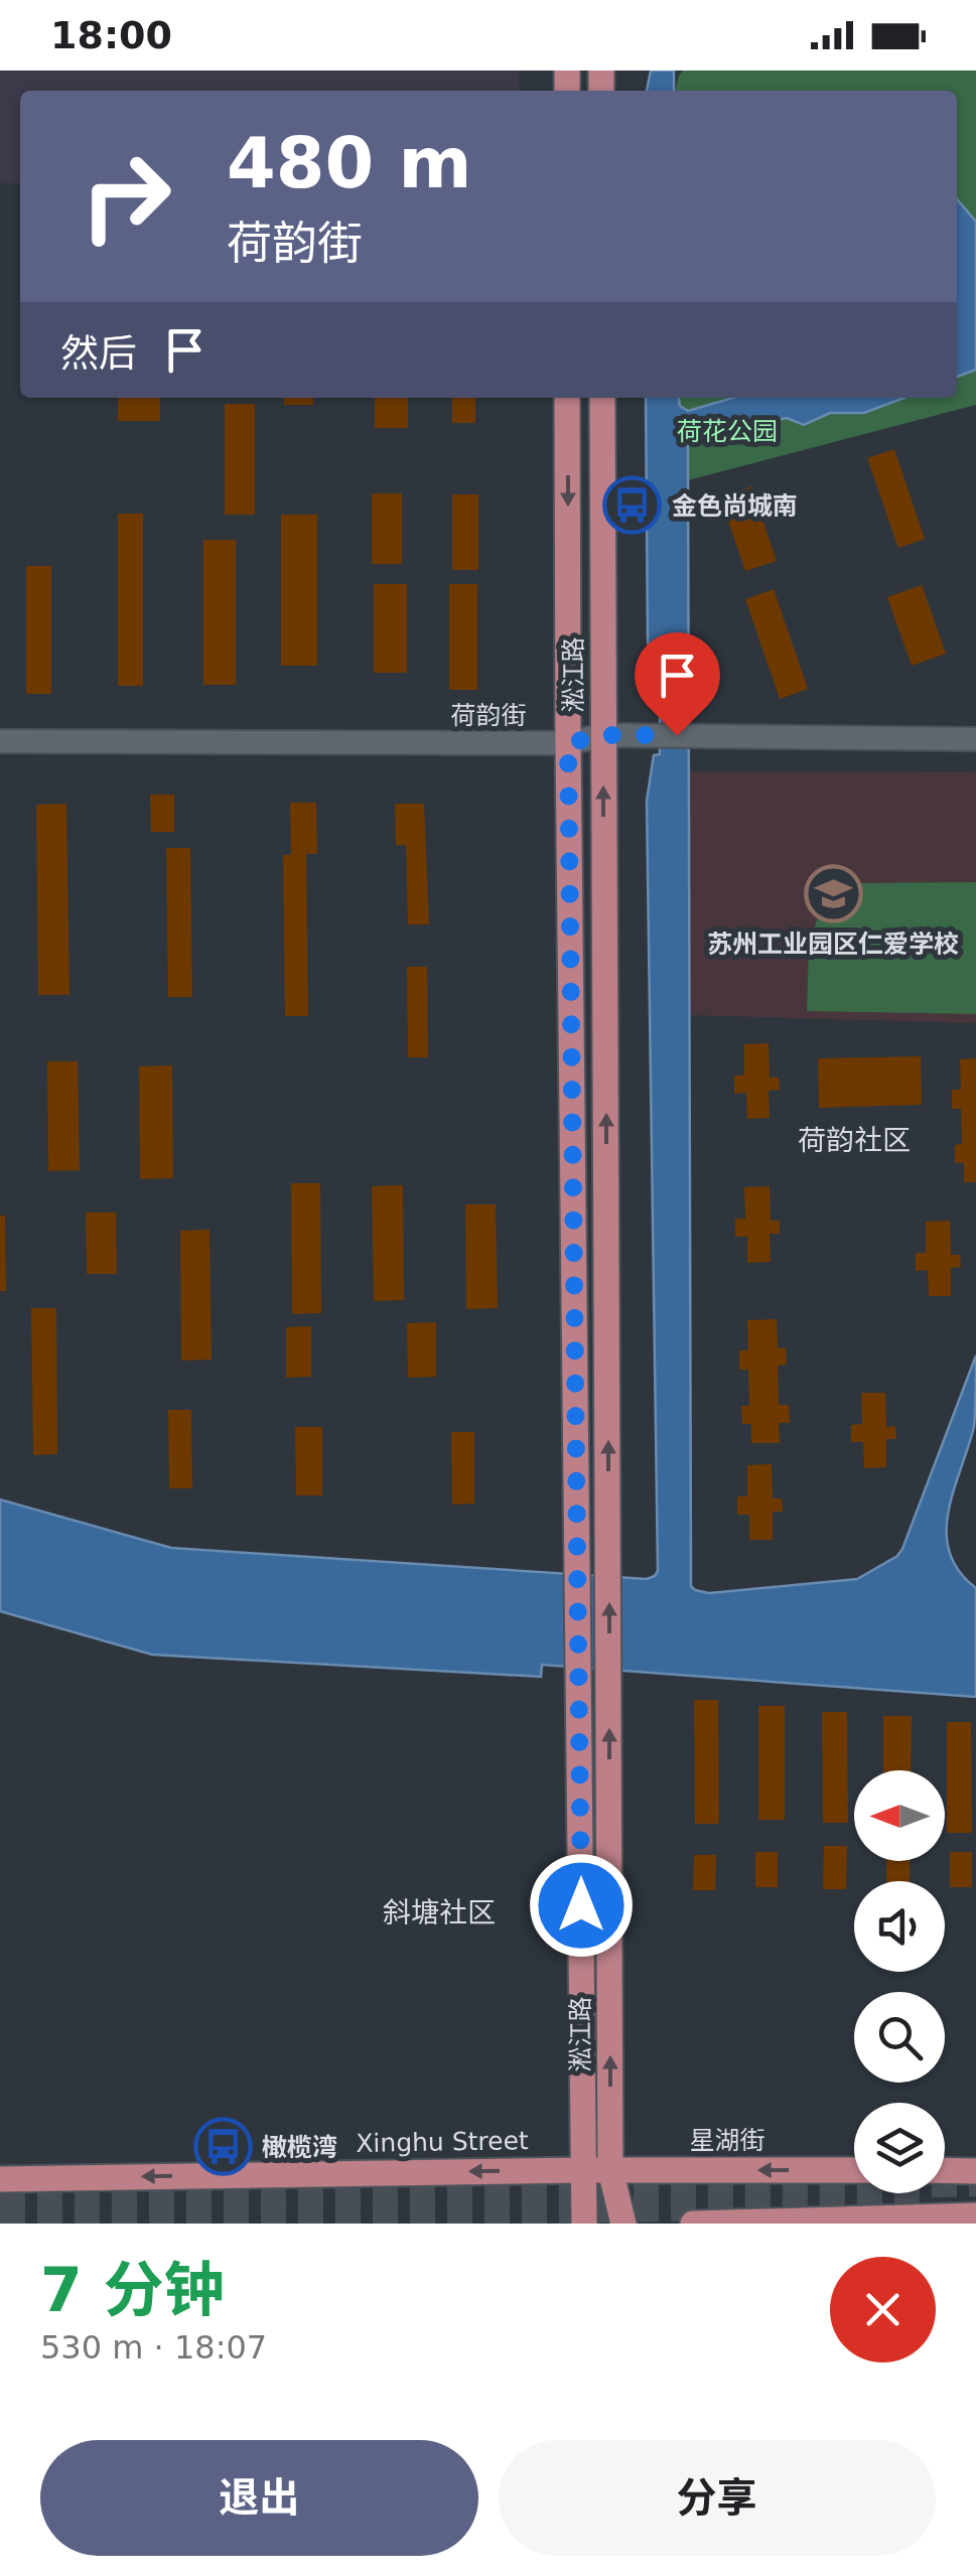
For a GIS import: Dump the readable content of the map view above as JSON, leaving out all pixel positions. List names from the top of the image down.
{
  "streets": {
    "main road": ["淞江路", "星湖街", "Xinghu Street"],
    "street": ["荷韵街"]
  },
  "crossings": [
    ["淞江路", "荷韵街"],
    ["淞江路", "星湖街"],
    ["淞江路", "Xinghu Street"],
    ["星湖街", "Xinghu Street"]
  ],
  "one_way": ["Xinghu Street"],
  "districts": ["荷韵社区", "斜塘社区"],
  "parks": ["荷花公园"],
  "places": {
    "bus stop": ["金色尚城南", "橄榄湾"],
    "school or university": ["苏州工业园区仁爱学校"]
  },
  "north": "left",
  "page": {
    "status": "18:00",
    "turn": ["480 m", "荷韵街"],
    "then": "然后",
    "heading": ["7 分钟", "530 m · 18:07"],
    "buttons": ["退出", "分享"]
  }
}
